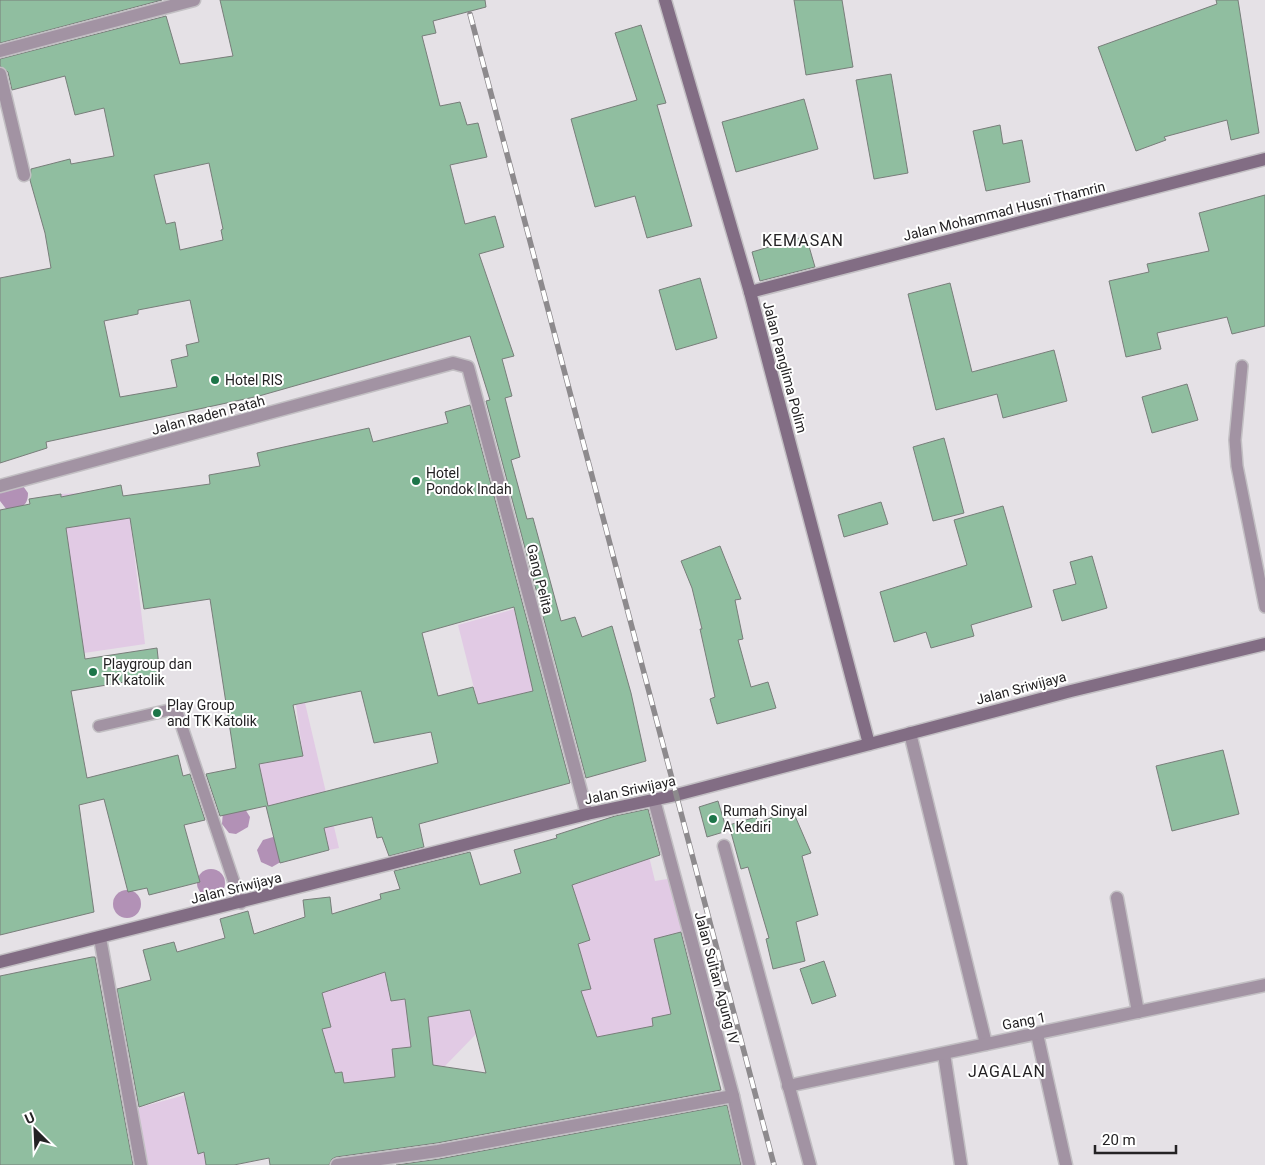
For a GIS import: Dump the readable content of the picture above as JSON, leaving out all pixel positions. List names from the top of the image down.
{
  "streets": {
    "street": [
      "Jalan Mohammad Husni Thamrin",
      "Jalan Panglima Polim",
      "Jalan Raden Patah",
      "Gang Pelita",
      "Jalan Sriwijaya",
      "Jalan Sultan Agung IV",
      "Gang 1"
    ]
  },
  "crossings": [
    ["Jalan Mohammad Husni Thamrin", "Jalan Panglima Polim"],
    ["Jalan Panglima Polim", "Jalan Sriwijaya"],
    ["Jalan Raden Patah", "Gang Pelita"],
    ["Gang Pelita", "Jalan Sriwijaya"],
    ["Jalan Sriwijaya", "Jalan Sultan Agung IV"]
  ],
  "districts": ["KEMASAN", "JAGALAN"],
  "places": [
    "Hotel RIS",
    "Hotel Pondok Indah",
    "Playgroup dan TK katolik",
    "Play Group and TK Katolik",
    "Rumah Sinyal A Kediri"
  ],
  "scale_bar": "20 m",
  "north": "top left"
}
